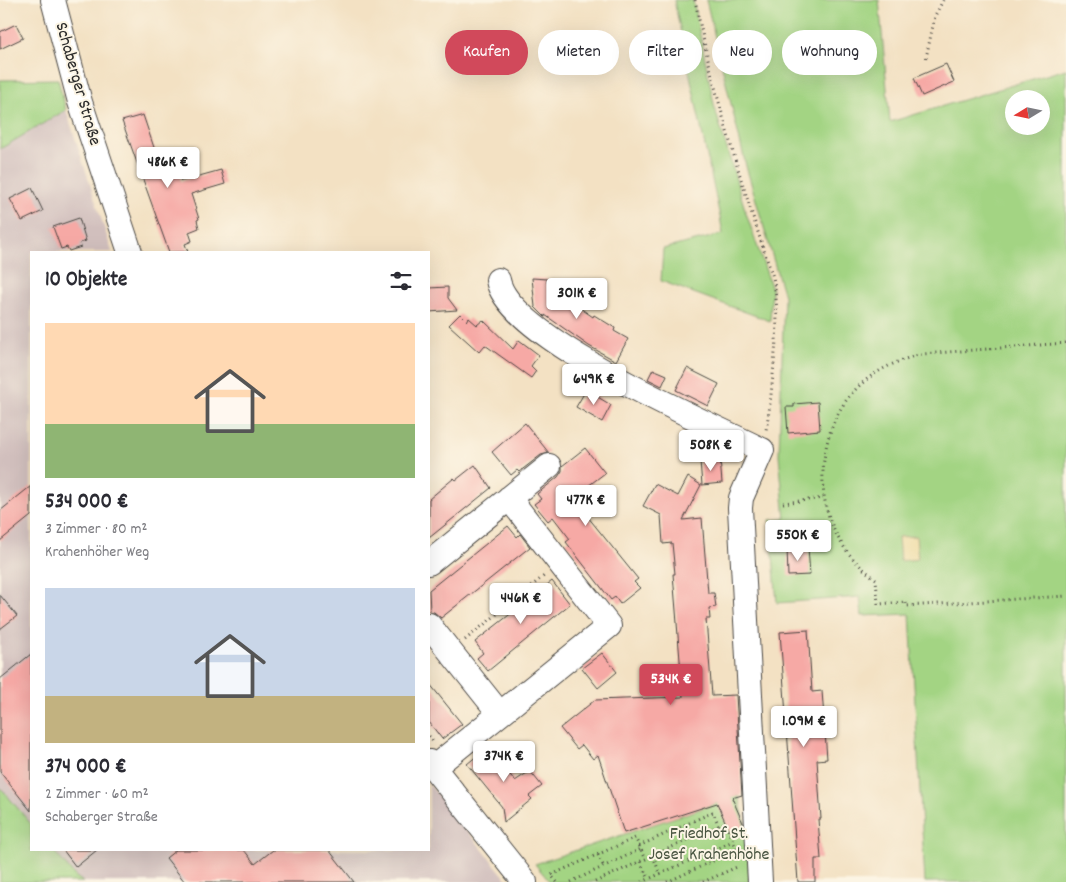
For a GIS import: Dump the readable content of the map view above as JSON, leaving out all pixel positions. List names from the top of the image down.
{
  "streets": {
    "street": ["Schaberger Straße"]
  },
  "parks": ["Friedhof St. Josef Krahenhöhe"],
  "north": "left",
  "page": {
    "chip": [
      "Kaufen",
      "Mieten",
      "Filter",
      "Neu",
      "Wohnung"
    ],
    "price": [
      "486K €",
      "301K €",
      "649K €",
      "508K €",
      "477K €",
      "550K €",
      "446K €",
      "534K €",
      "1.09M €",
      "374K €"
    ],
    "heading": "10 Objekte",
    "list": [
      {
        "name": "534 000 €",
        "note": "3 Zimmer · 80 m² · Krahenhöher Weg"
      },
      {
        "name": "374 000 €",
        "note": "2 Zimmer · 60 m² · Schaberger Straße"
      }
    ]
  }
}
